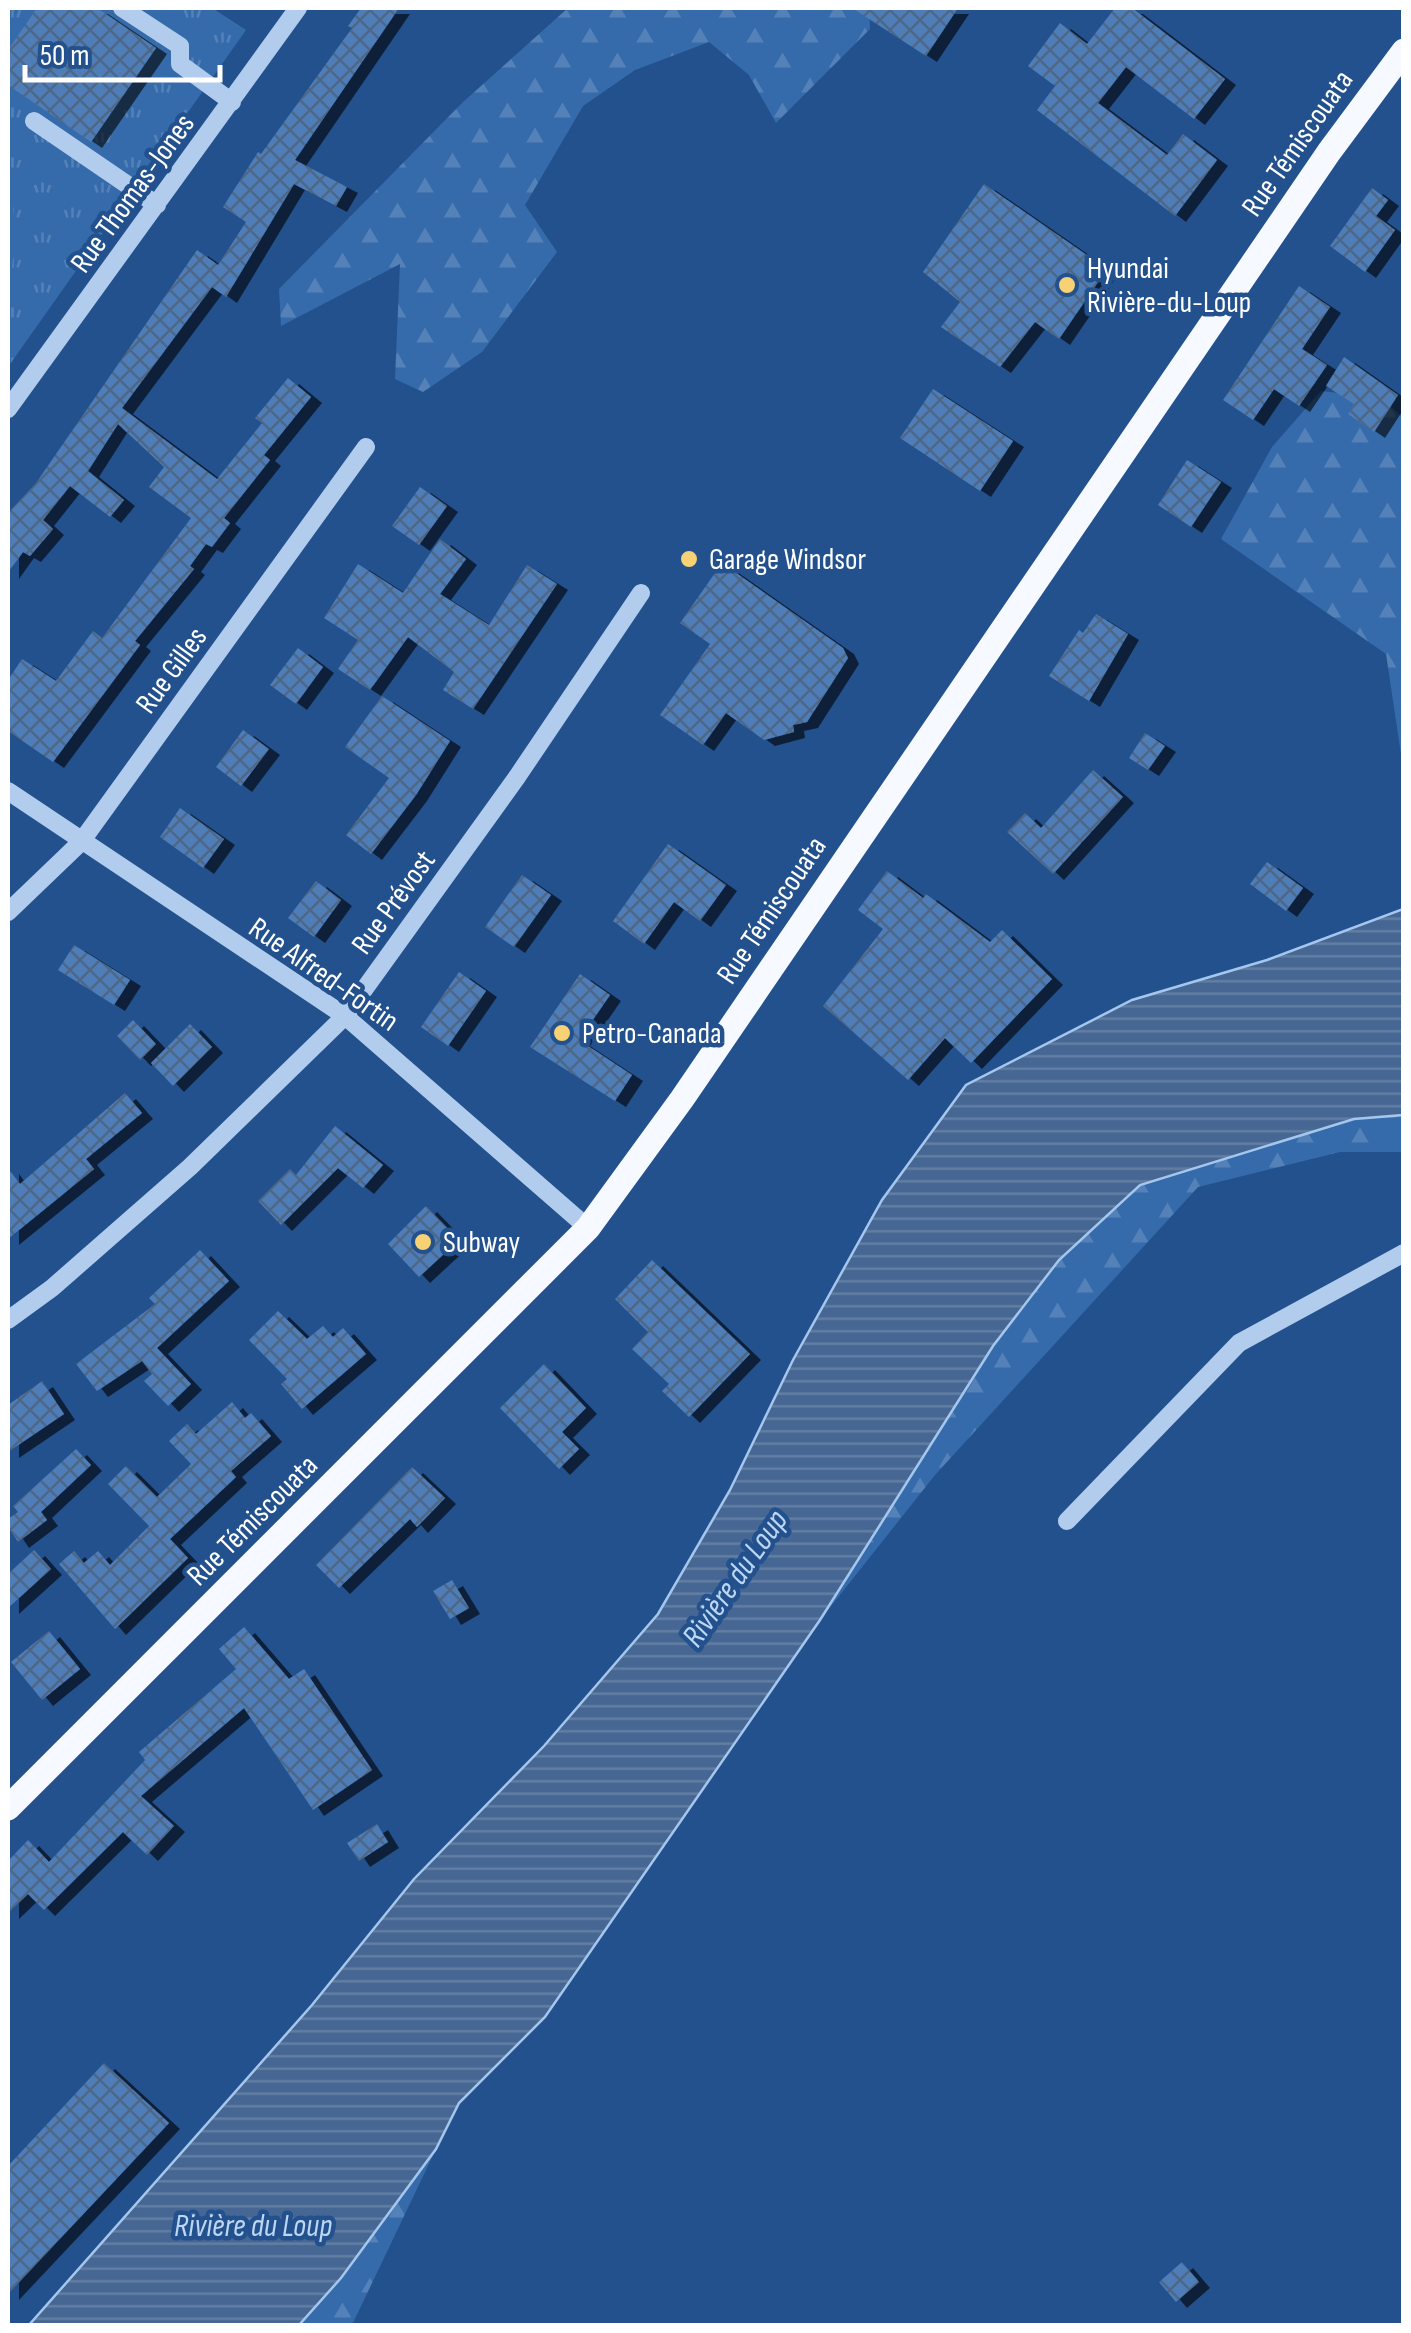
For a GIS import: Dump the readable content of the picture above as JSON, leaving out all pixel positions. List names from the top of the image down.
{
  "streets": {
    "main road": ["Rue Témiscouata"],
    "street": [
      "Rue Thomas-Jones",
      "Rue Gilles",
      "Rue Prévost",
      "Rue Alfred-Fortin"
    ]
  },
  "crossings": [
    ["Rue Témiscouata", "Rue Alfred-Fortin"],
    ["Rue Gilles", "Rue Alfred-Fortin"],
    ["Rue Prévost", "Rue Alfred-Fortin"]
  ],
  "water": ["Rivière du Loup"],
  "places": [
    "Hyundai Rivière-du-Loup",
    "Garage Windsor",
    "Petro-Canada",
    "Subway"
  ],
  "scale_bar": "50 m"
}
